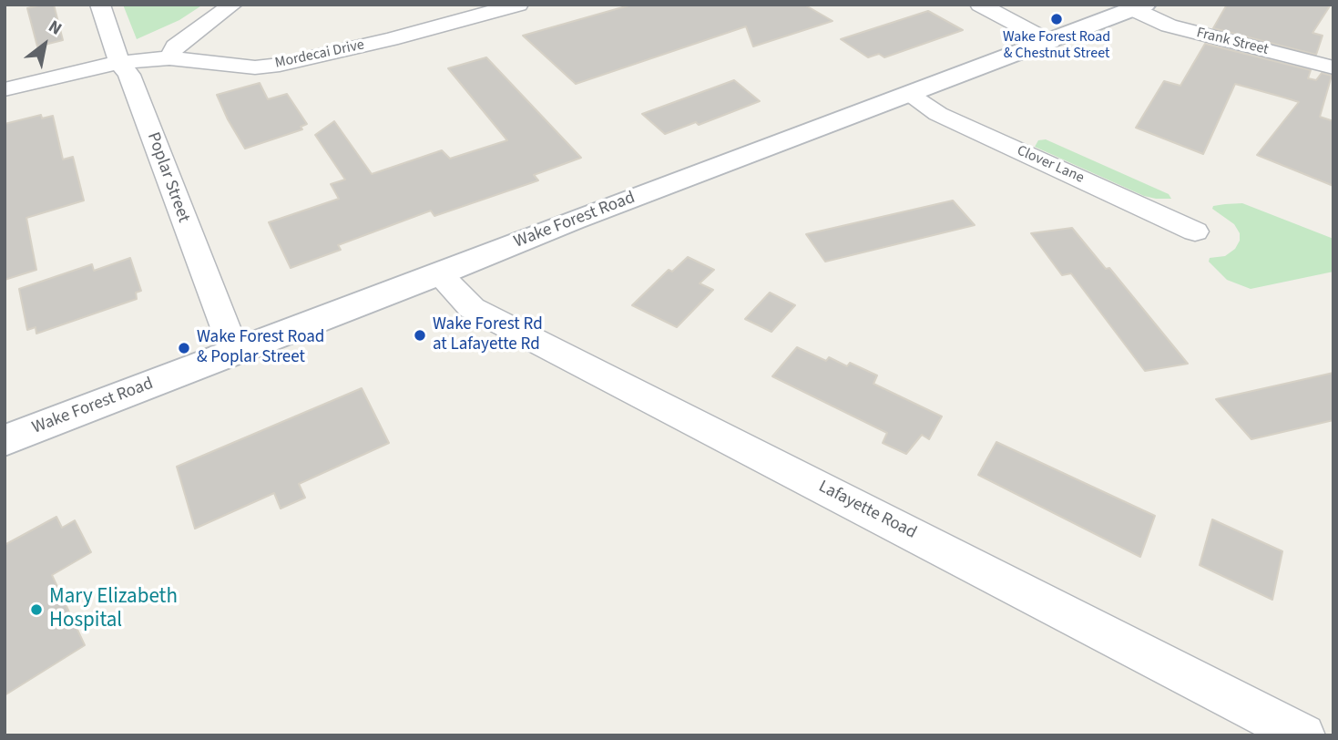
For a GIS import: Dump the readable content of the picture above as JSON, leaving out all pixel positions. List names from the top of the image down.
{
  "streets": {
    "main road": ["Wake Forest Road"],
    "street": [
      "Frank Street",
      "Mordecai Drive",
      "Clover Lane",
      "Poplar Street",
      "Lafayette Road"
    ]
  },
  "crossings": [
    ["Frank Street", "Wake Forest Road"],
    ["Mordecai Drive", "Poplar Street"],
    ["Clover Lane", "Wake Forest Road"],
    ["Poplar Street", "Wake Forest Road"],
    ["Wake Forest Road", "Lafayette Road"]
  ],
  "places": [
    "Wake Forest Road & Chestnut Street",
    "Wake Forest Rd at Lafayette Rd",
    "Wake Forest Road & Poplar Street",
    "Mary Elizabeth Hospital"
  ],
  "north": "top right"
}
